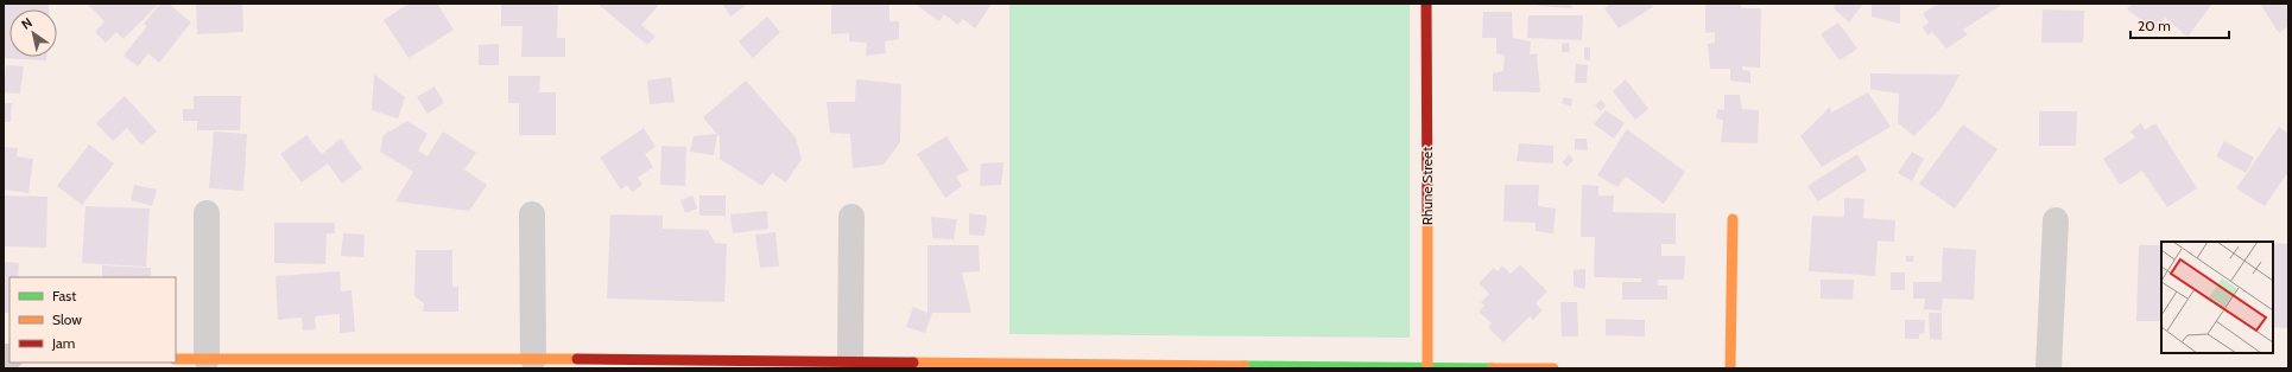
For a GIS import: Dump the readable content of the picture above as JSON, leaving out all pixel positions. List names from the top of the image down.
{
  "streets": {
    "street": ["Rhune Street"]
  },
  "legend": ["Fast", "Slow", "Jam"],
  "scale_bar": "20 m",
  "north": "top left"
}
